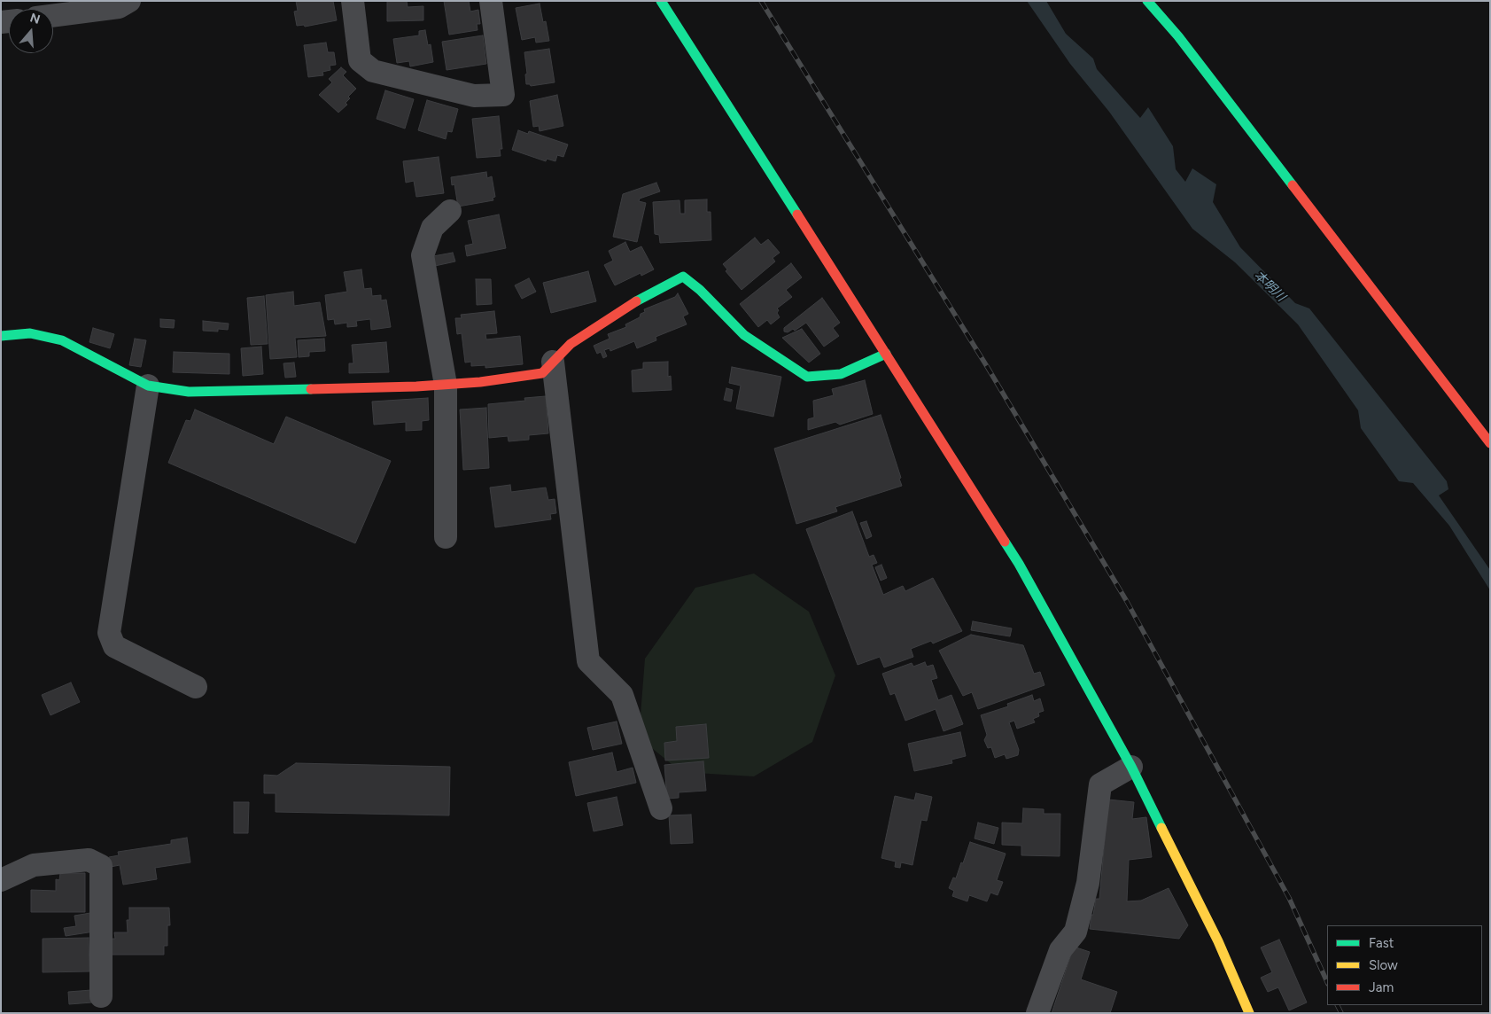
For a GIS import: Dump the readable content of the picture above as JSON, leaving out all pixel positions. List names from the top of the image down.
{
  "water": ["本明川"],
  "legend": ["Fast", "Slow", "Jam"],
  "north": "top"
}
